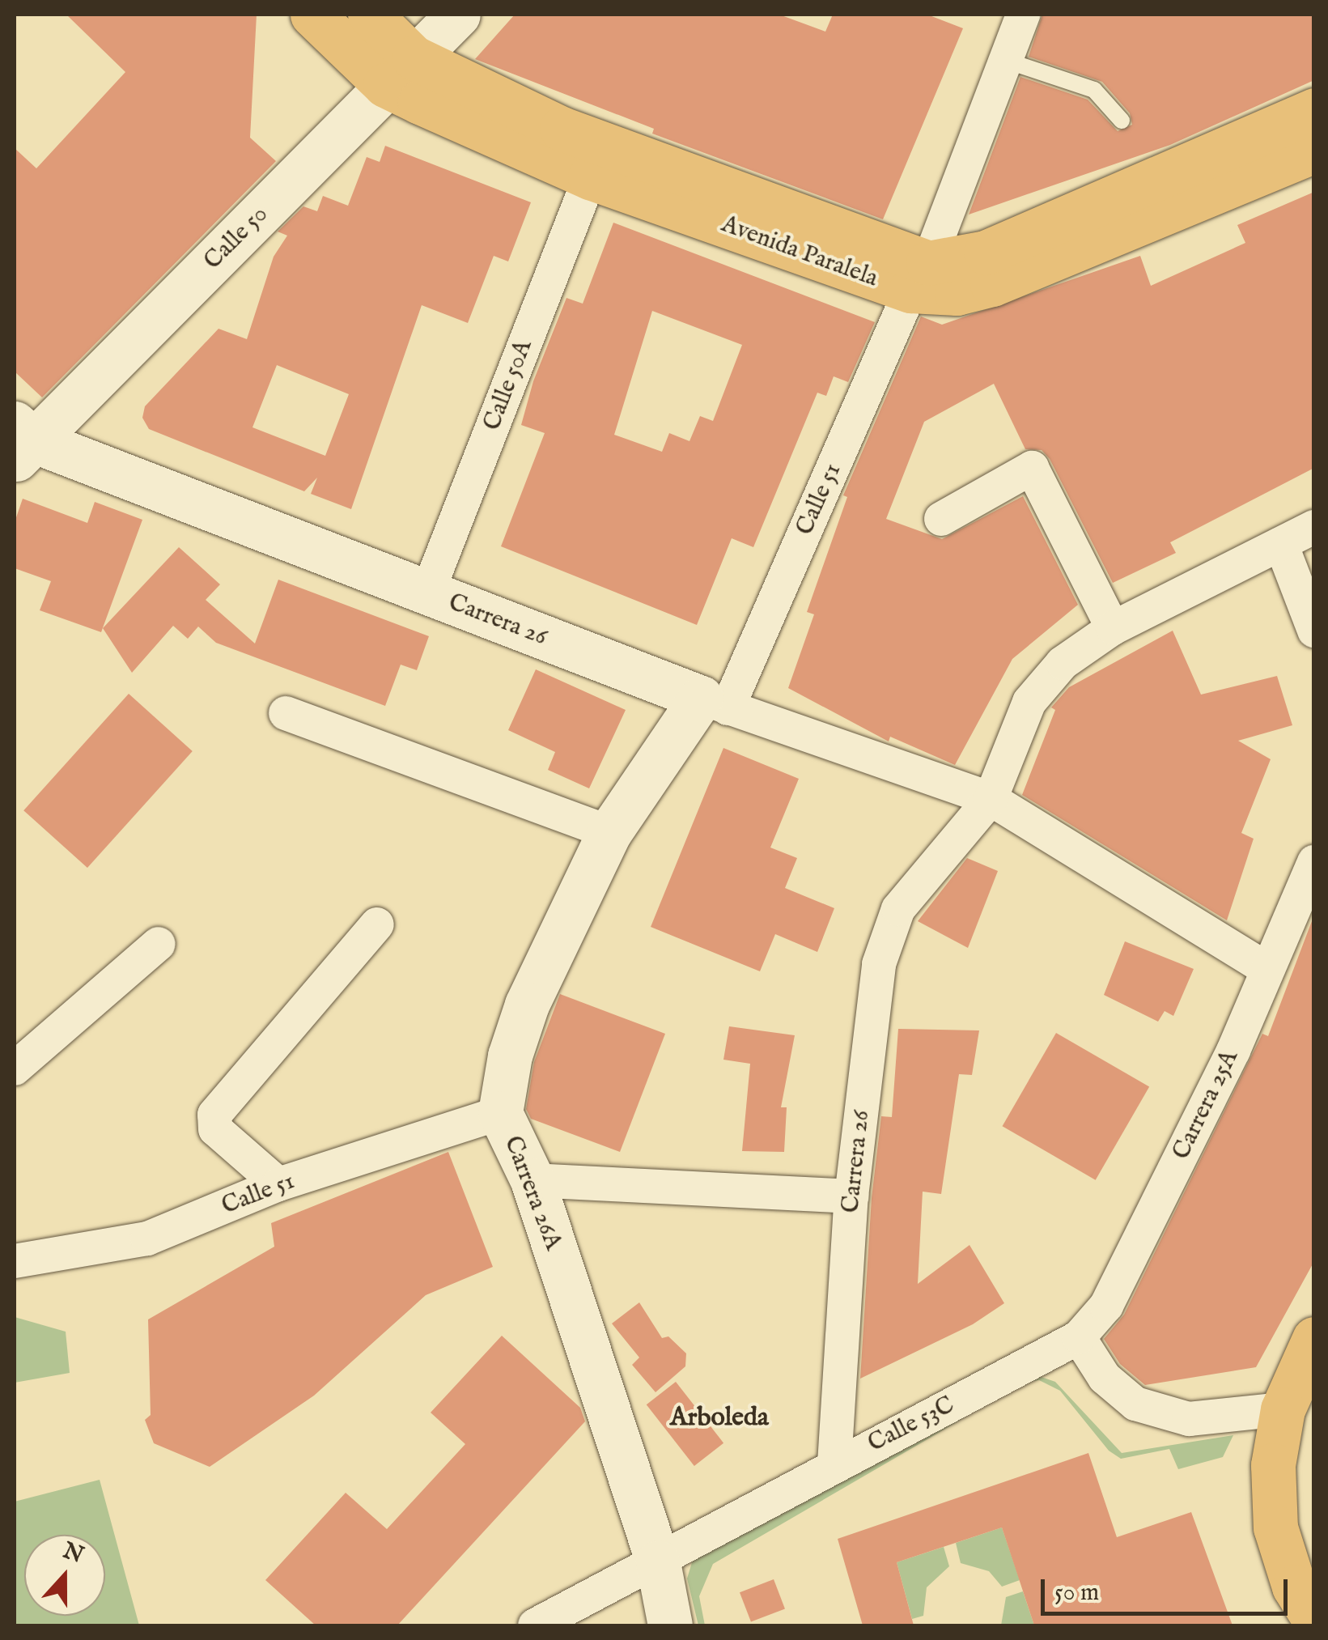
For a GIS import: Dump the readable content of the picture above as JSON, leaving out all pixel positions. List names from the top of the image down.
{
  "streets": {
    "main road": ["Avenida Paralela"],
    "street": [
      "Calle 50",
      "Calle 50A",
      "Calle 51",
      "Carrera 26",
      "Carrera 25A",
      "Carrera 26A",
      "Calle 53C"
    ]
  },
  "crossings": [
    ["Calle 50", "Avenida Paralela"],
    ["Calle 50", "Carrera 26"],
    ["Avenida Paralela", "Calle 50A"],
    ["Avenida Paralela", "Calle 51"],
    ["Calle 50A", "Carrera 26"],
    ["Calle 51", "Carrera 26"],
    ["Calle 51", "Carrera 26A"],
    ["Carrera 26", "Carrera 25A"],
    ["Carrera 26", "Carrera 26A"],
    ["Carrera 26", "Calle 53C"],
    ["Carrera 25A", "Calle 53C"],
    ["Carrera 26A", "Calle 53C"]
  ],
  "districts": ["Arboleda"],
  "scale_bar": "50 m",
  "north": "top"
}
